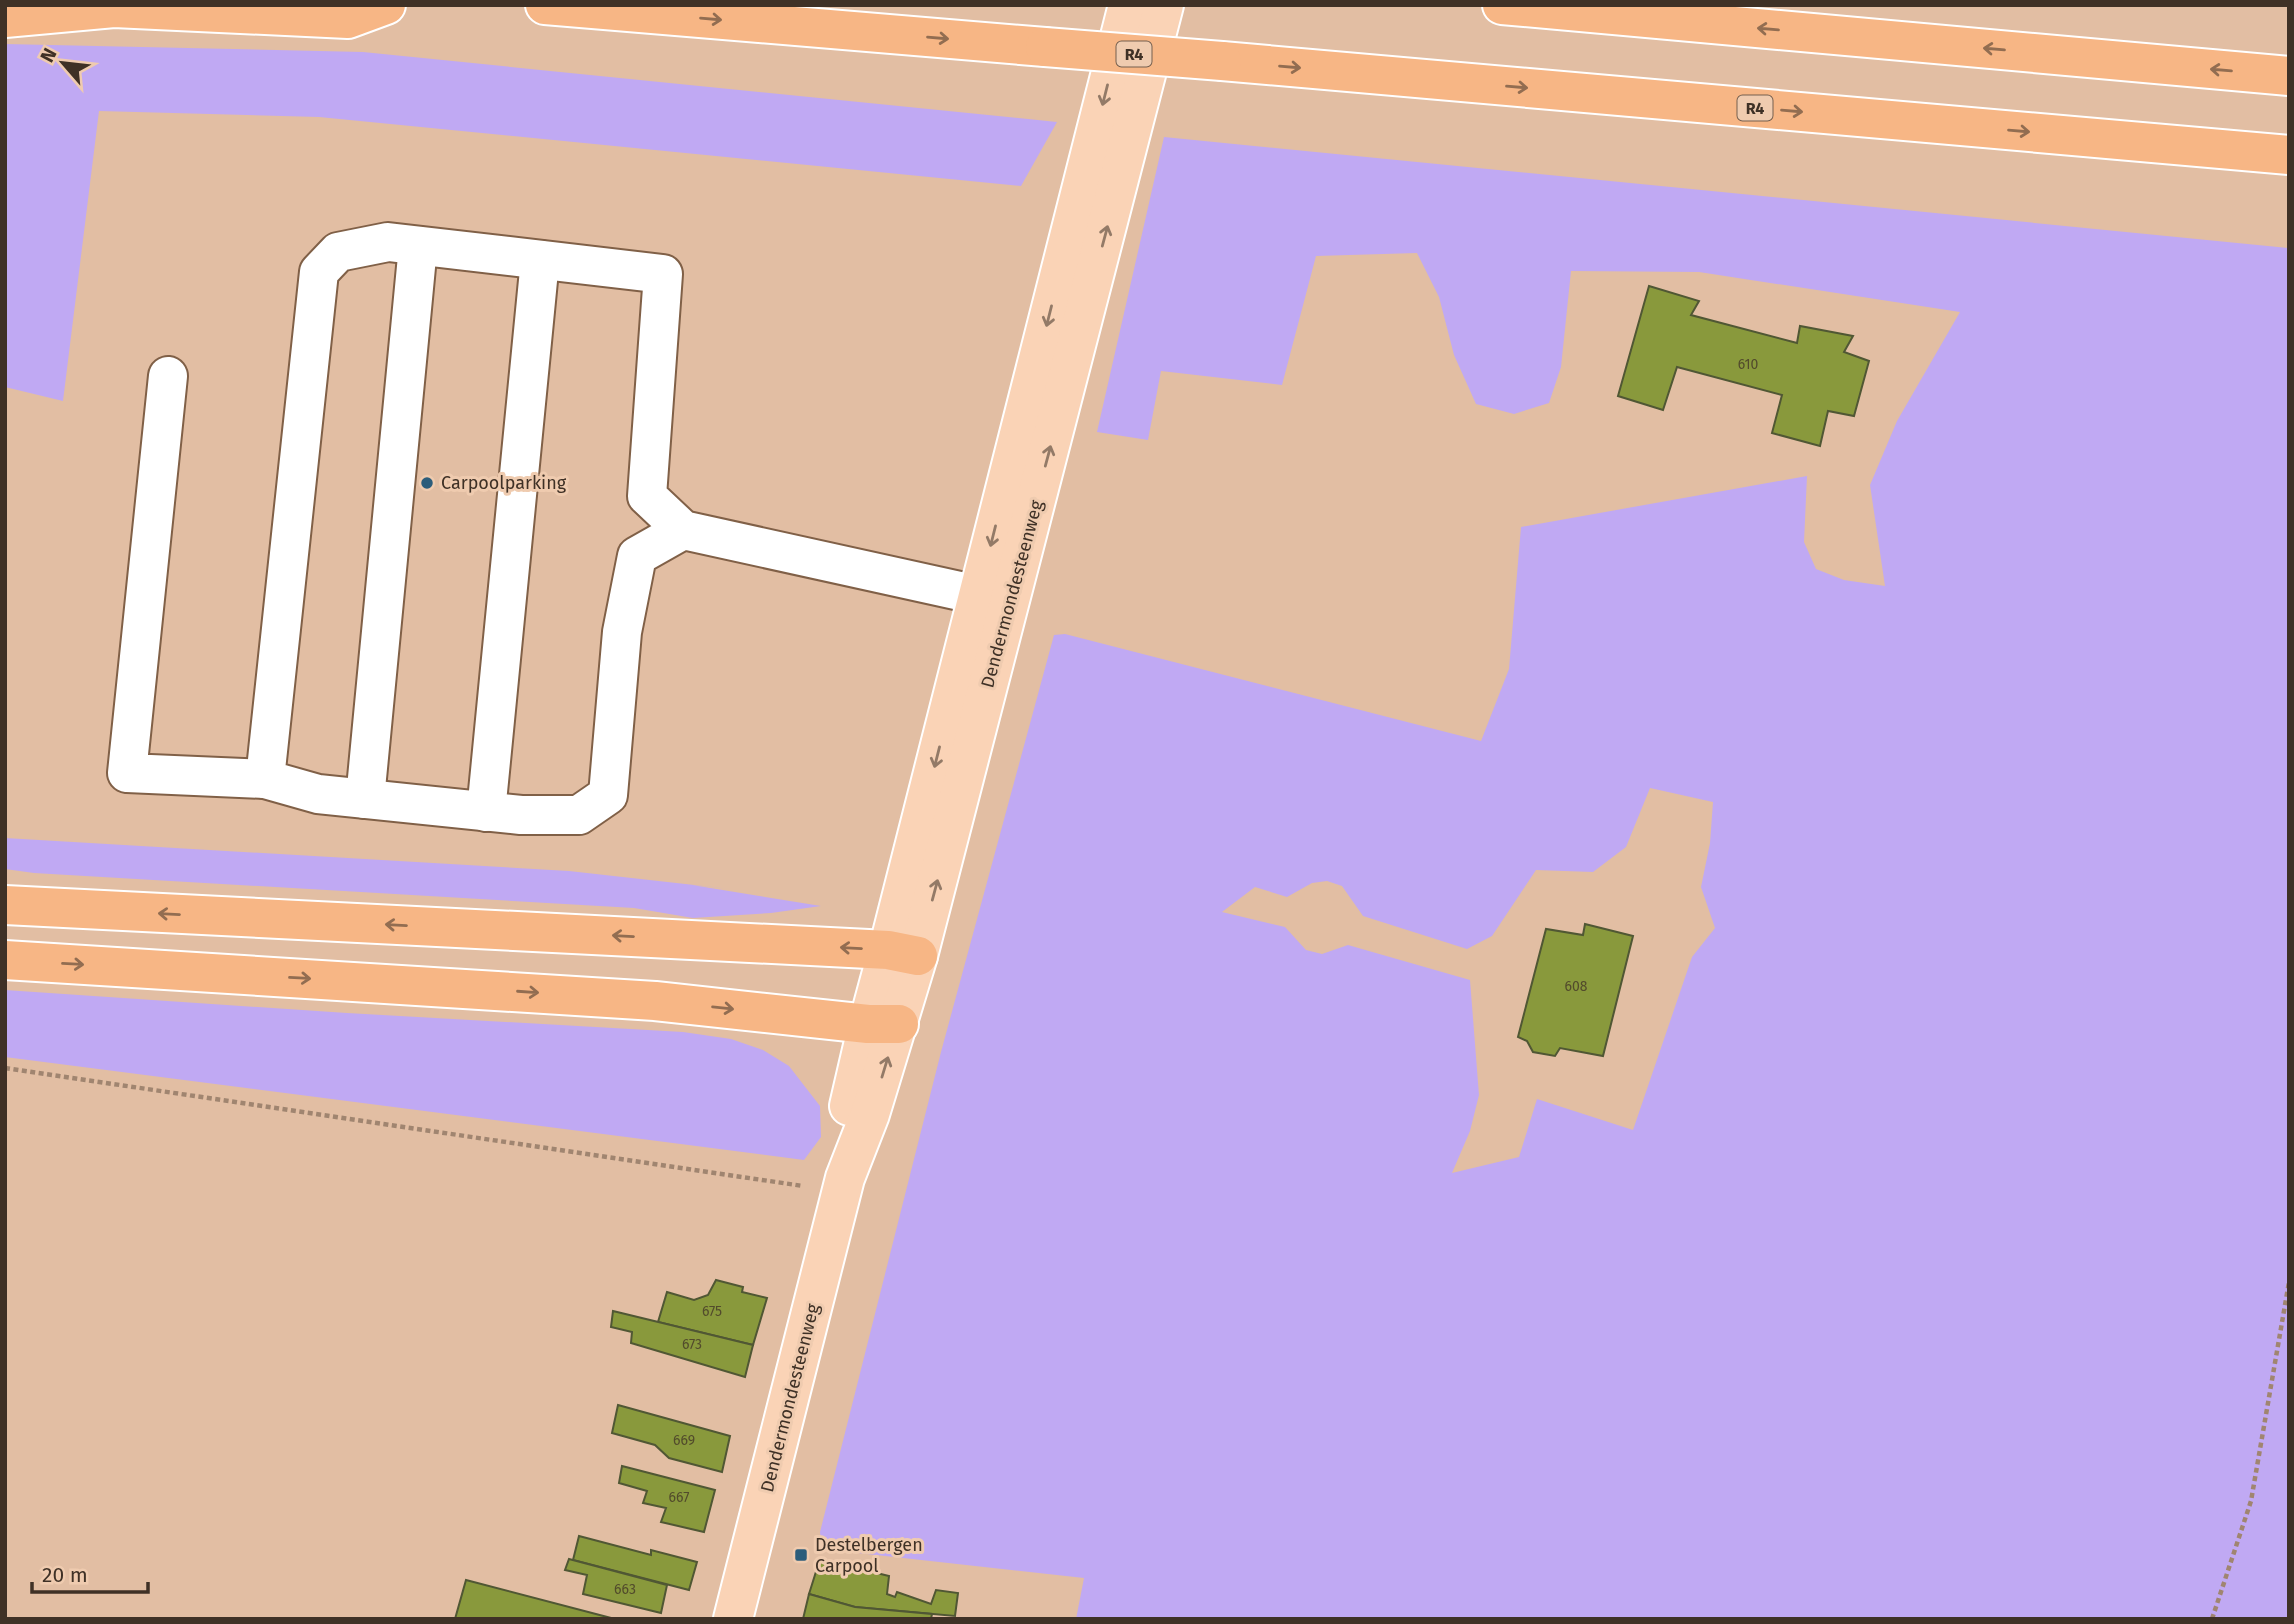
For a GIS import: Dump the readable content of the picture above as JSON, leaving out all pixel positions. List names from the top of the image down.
{
  "streets": {
    "highway": ["R4"],
    "main road": ["Dendermondesteenweg"]
  },
  "places": {
    "other": ["Carpoolparking"],
    "transit": ["Destelbergen Carpool"]
  },
  "house_numbers": [
    "610",
    "608",
    "675",
    "673",
    "669",
    "667",
    "663"
  ],
  "scale_bar": "20 m",
  "north": "top left"
}
